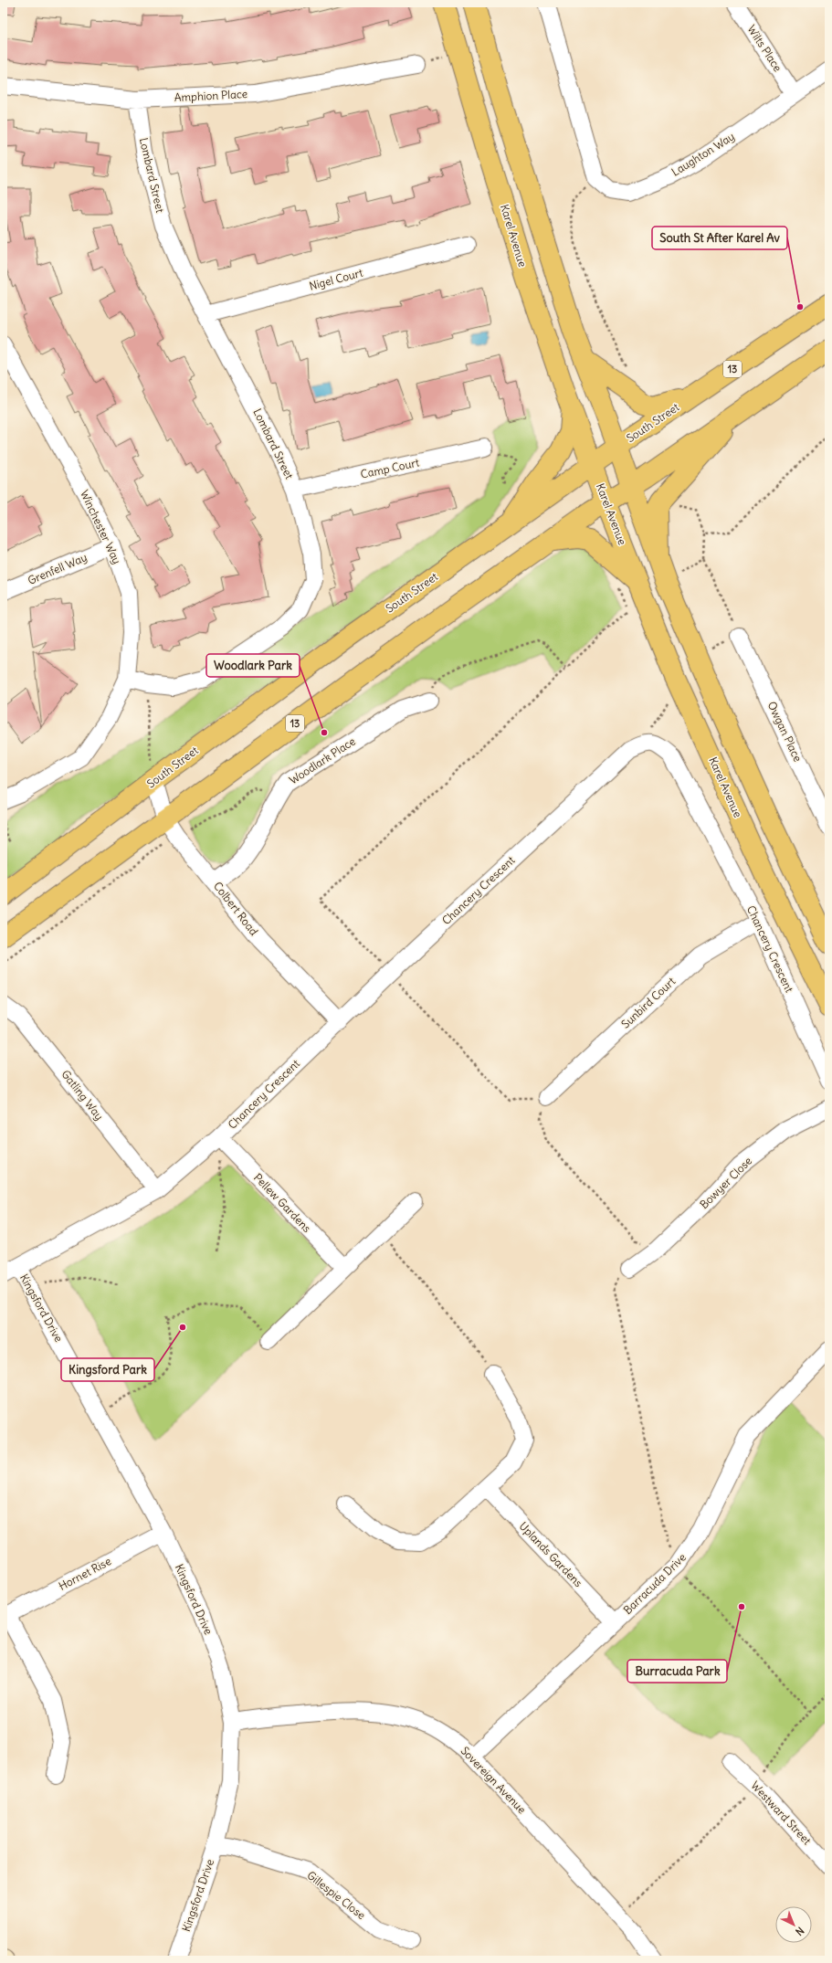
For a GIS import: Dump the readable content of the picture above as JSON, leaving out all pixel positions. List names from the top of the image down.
{
  "streets": {
    "main road": ["Karel Avenue", "13", "South Street"],
    "street": [
      "Wilts Place",
      "Amphion Place",
      "Laughton Way",
      "Lombard Street",
      "Nigel Court",
      "Camp Court",
      "Winchester Way",
      "Grenfell Way",
      "Owgan Place",
      "Woodlark Place",
      "Chancery Crescent",
      "Colbert Road",
      "Sunbird Court",
      "Gatling Way",
      "Bowyer Close",
      "Pellew Gardens",
      "Kingsford Drive",
      "Uplands Gardens",
      "Hornet Rise",
      "Barracuda Drive",
      "Sovereign Avenue",
      "Westward Street",
      "Gillespie Close"
    ]
  },
  "crossings": [
    ["Wilts Place", "Laughton Way"],
    ["Amphion Place", "Lombard Street"],
    ["Lombard Street", "Nigel Court"],
    ["Lombard Street", "Camp Court"],
    ["Lombard Street", "Winchester Way"],
    ["Karel Avenue", "13"],
    ["Karel Avenue", "South Street"],
    ["13", "Colbert Road"],
    ["South Street", "Colbert Road"],
    ["Winchester Way", "Grenfell Way"],
    ["Woodlark Place", "Colbert Road"],
    ["Chancery Crescent", "Colbert Road"],
    ["Chancery Crescent", "Sunbird Court"],
    ["Chancery Crescent", "Gatling Way"],
    ["Chancery Crescent", "Pellew Gardens"],
    ["Chancery Crescent", "Kingsford Drive"],
    ["Kingsford Drive", "Hornet Rise"],
    ["Kingsford Drive", "Sovereign Avenue"],
    ["Kingsford Drive", "Gillespie Close"],
    ["Uplands Gardens", "Barracuda Drive"],
    ["Barracuda Drive", "Sovereign Avenue"]
  ],
  "places": [
    "South St After Karel Av",
    "Woodlark Park",
    "Kingsford Park",
    "Burracuda Park"
  ],
  "north": "bottom right"
}
